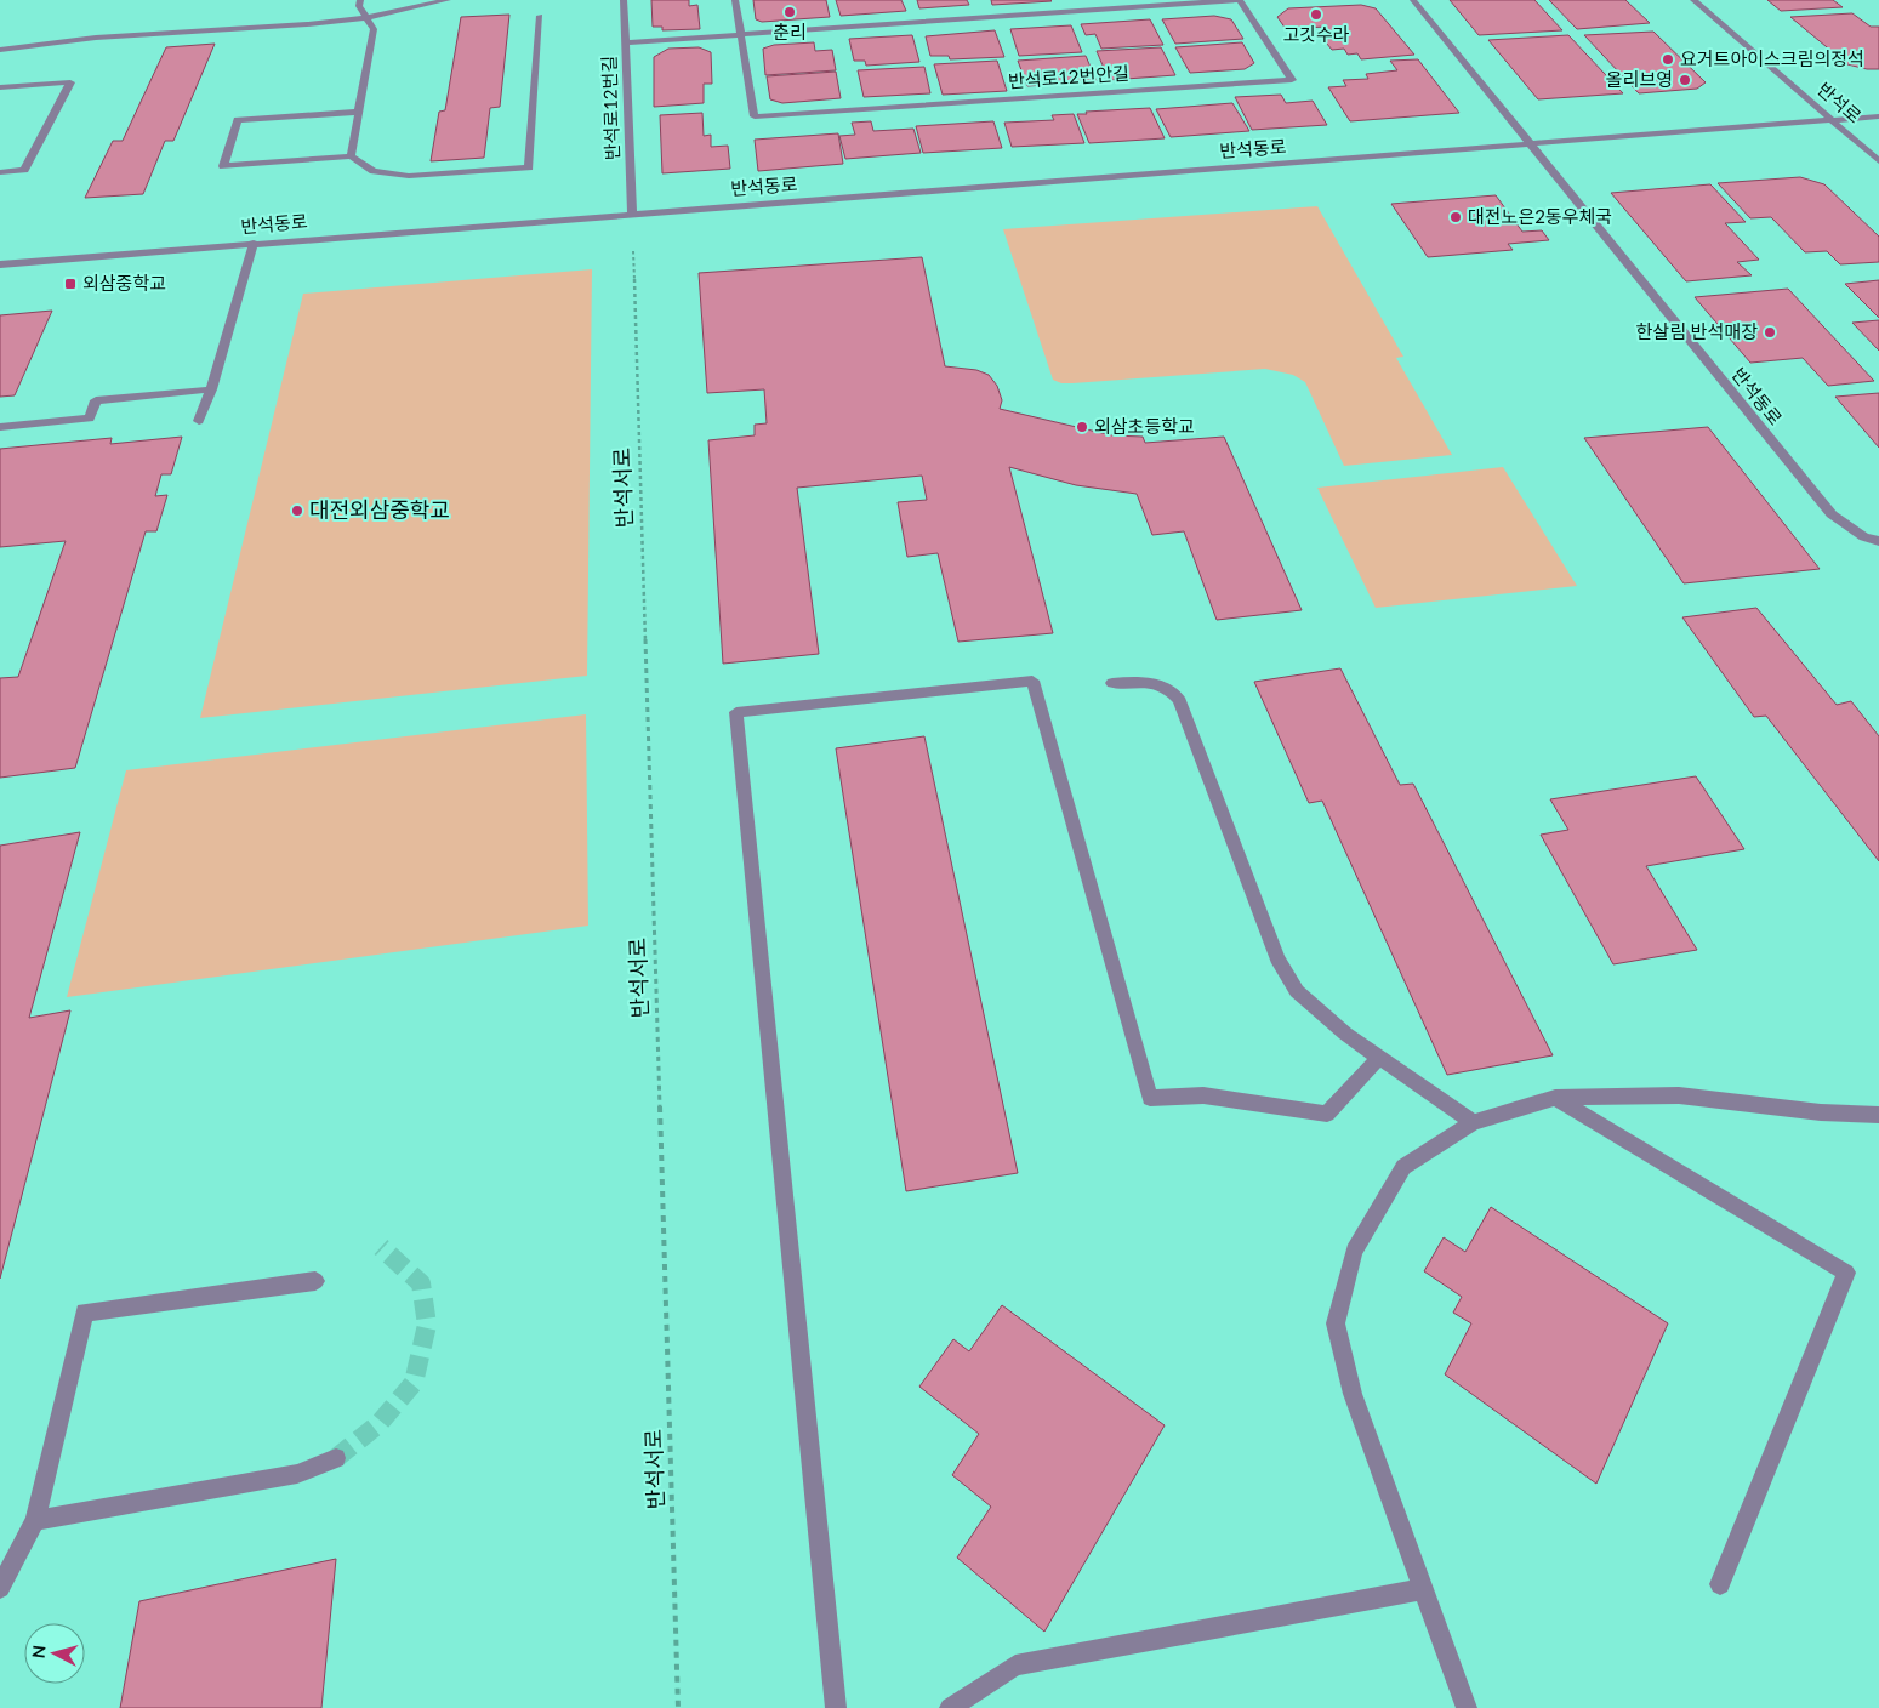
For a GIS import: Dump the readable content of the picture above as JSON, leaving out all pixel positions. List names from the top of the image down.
{
  "streets": {
    "street": [
      "반석로12번안길",
      "반석로",
      "반석로12번길",
      "반석동로"
    ],
    "path": ["반석서로"]
  },
  "crossings": [
    ["반석로12번안길", "반석로12번길"],
    ["반석로", "반석동로"],
    ["반석로12번길", "반석동로"]
  ],
  "places": {
    "other": [
      "춘리",
      "고깃수라",
      "요거트아이스크림의정석",
      "올리브영",
      "대전노은2동우체국",
      "한살림 반석매장",
      "외삼초등학교",
      "대전외삼중학교"
    ],
    "transit": ["외삼중학교"]
  },
  "north": "left"
}
